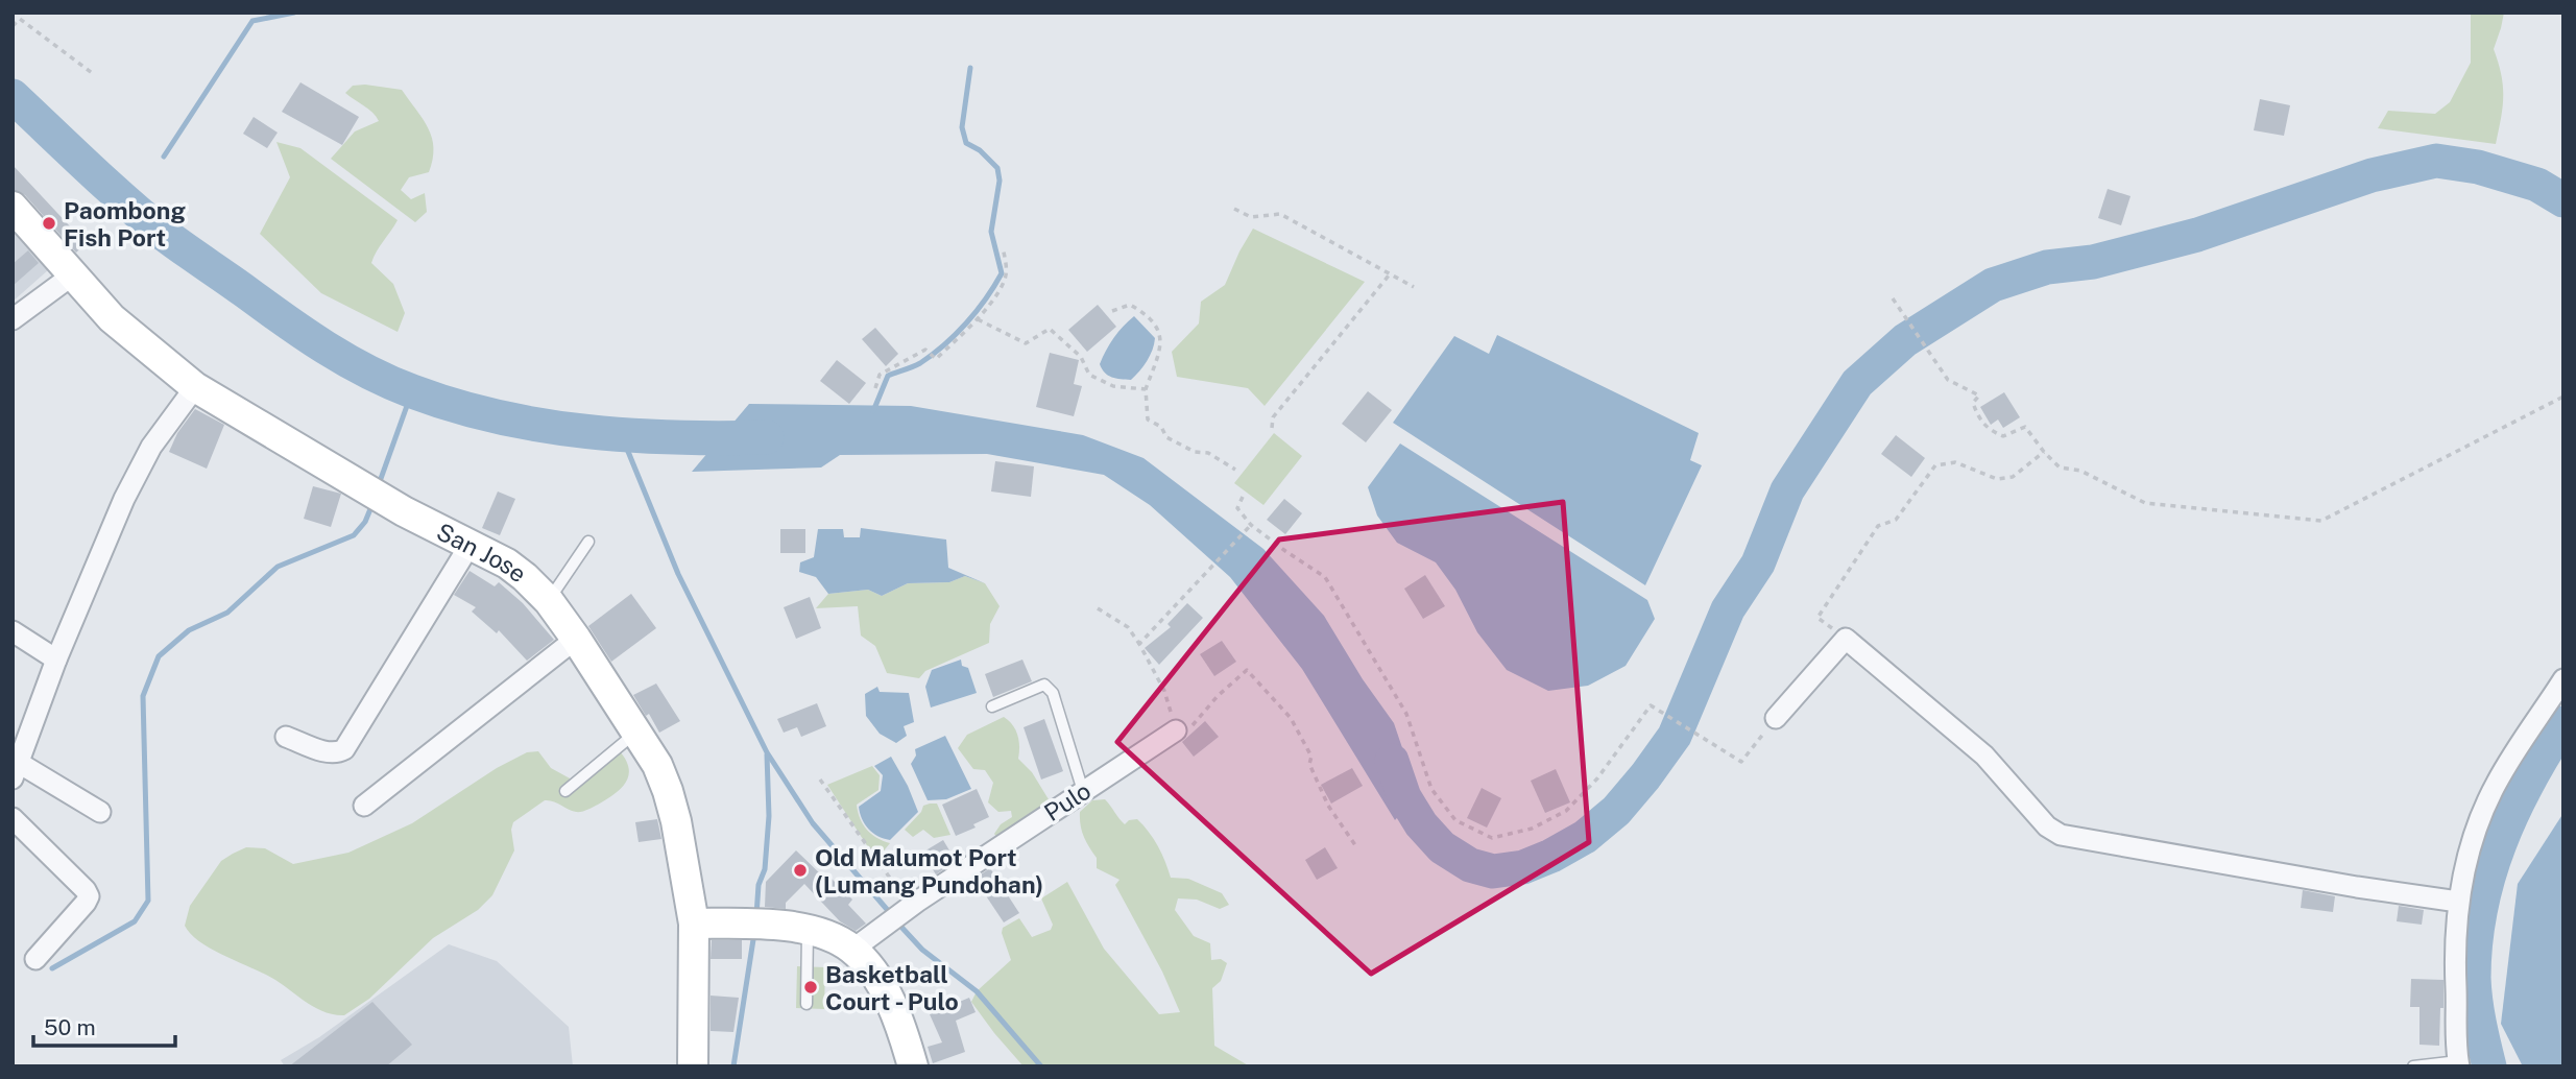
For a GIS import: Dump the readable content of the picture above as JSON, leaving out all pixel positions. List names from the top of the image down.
{
  "streets": {
    "street": ["San Jose", "Pulo"]
  },
  "places": ["Paombong Fish Port", "Old Malumot Port (Lumang Pundohan)", "Basketball Court - Pulo"],
  "scale_bar": "50 m"
}
